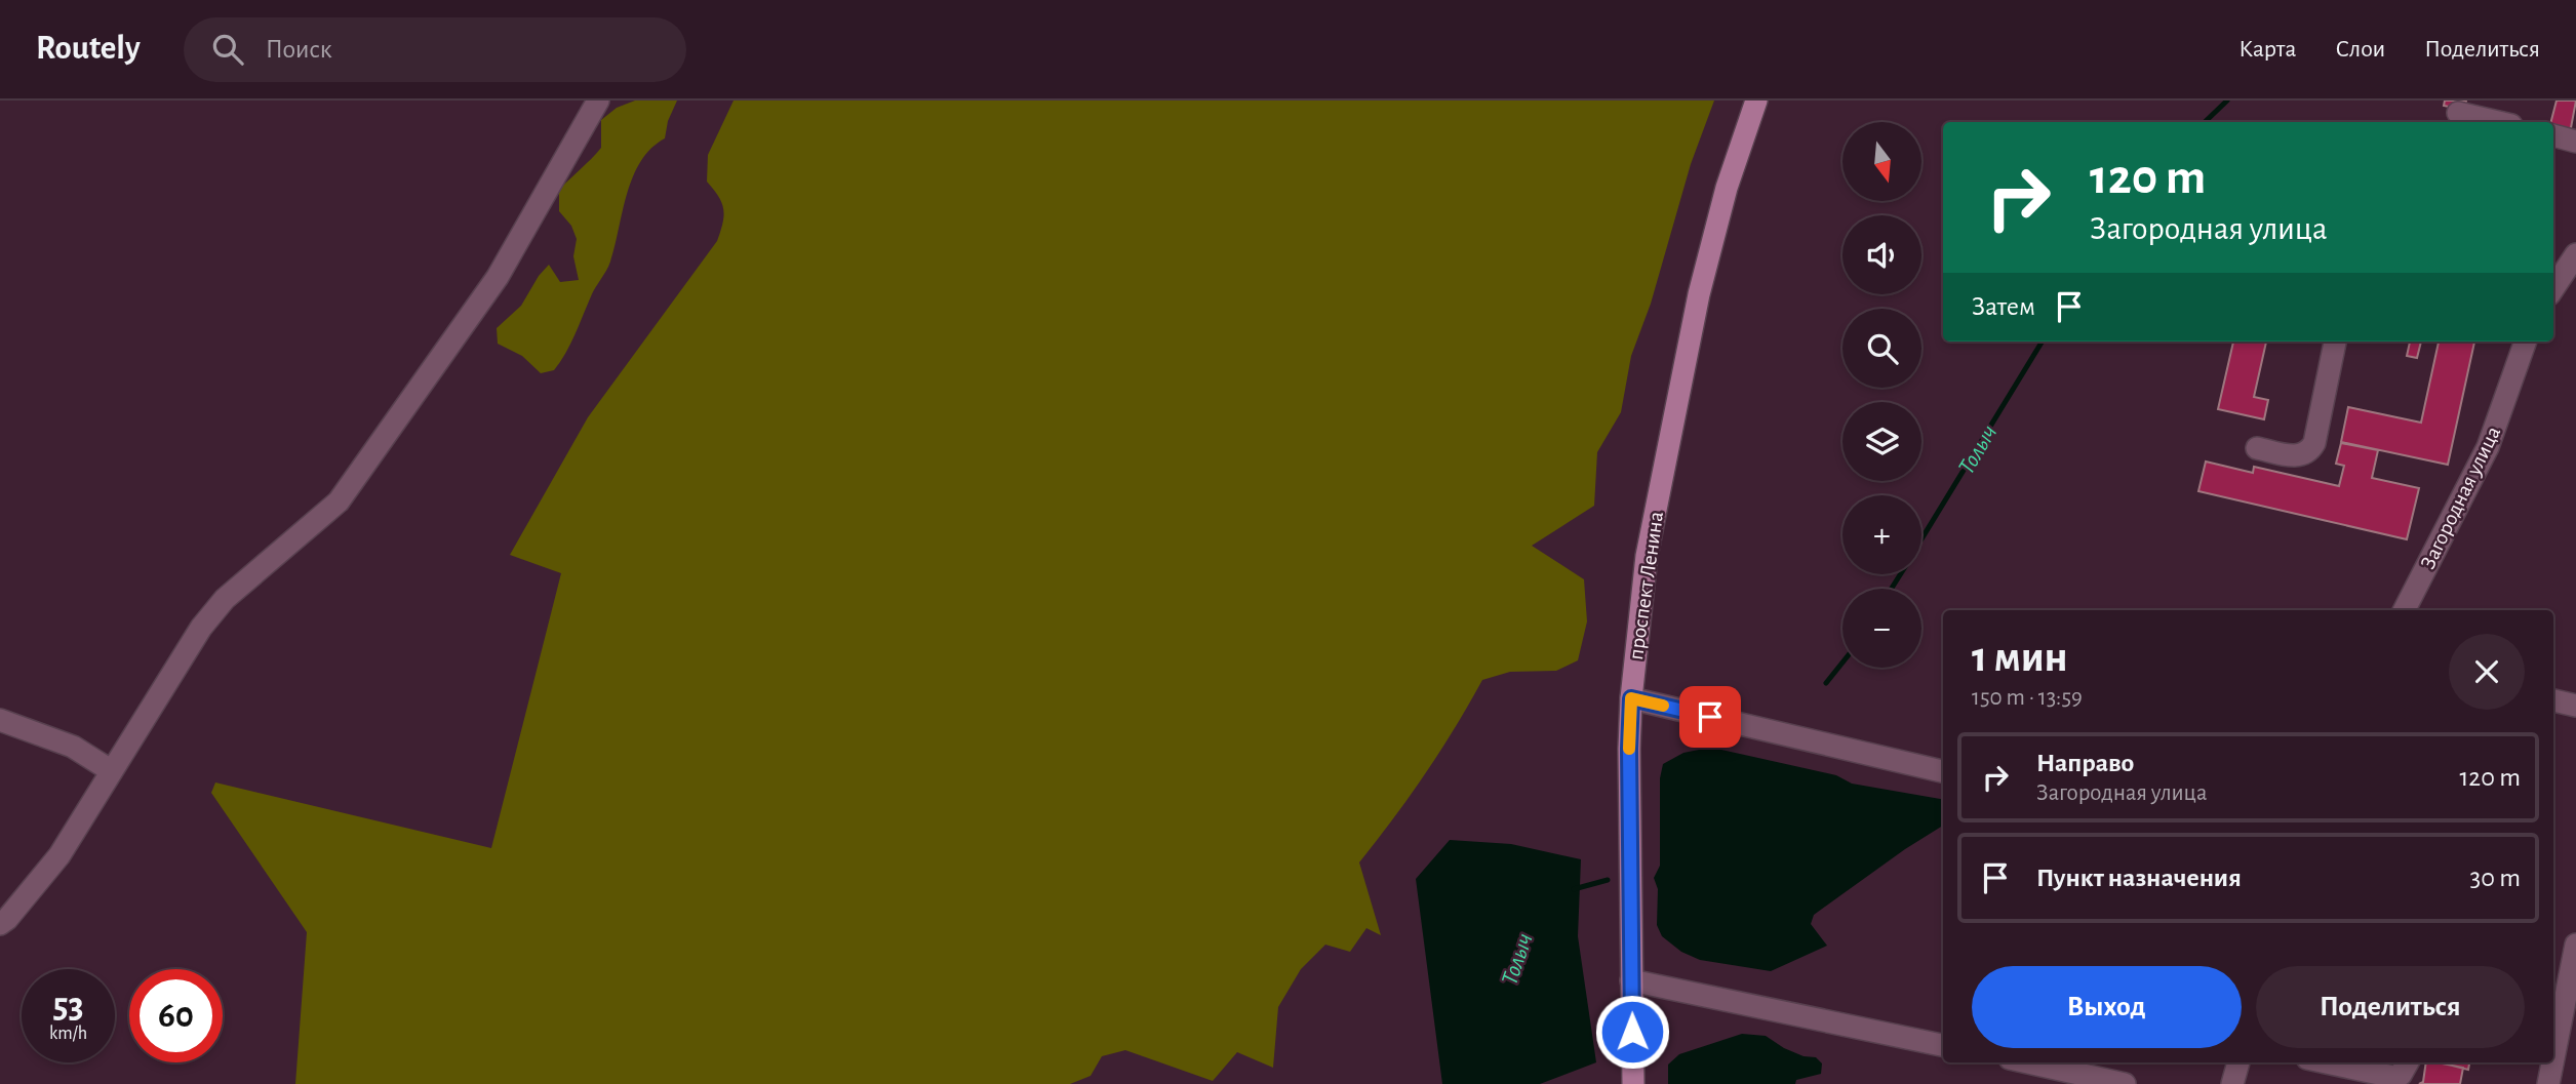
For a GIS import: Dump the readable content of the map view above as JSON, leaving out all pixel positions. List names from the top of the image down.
{
  "streets": {
    "main road": ["проспект Ленина"],
    "street": ["Загородная улица"]
  },
  "water": ["Толыч"],
  "north": "bottom",
  "page": {
    "header": "Routely",
    "search": "Поиск",
    "nav": ["Карта", "Слои", "Поделиться"],
    "map_buttons": ["+", "−"],
    "turn": ["120 m", "Загородная улица"],
    "then": "Затем",
    "heading": ["1 мин", "150 m · 13:59"],
    "list": [
      {
        "name": "Направо",
        "note": "Загородная улица",
        "value": "120 m"
      },
      {
        "name": "Пункт назначения",
        "value": "30 m"
      }
    ],
    "buttons": ["Выход", "Поделиться"],
    "speed": "53 km/h",
    "limit": "60"
  }
}
